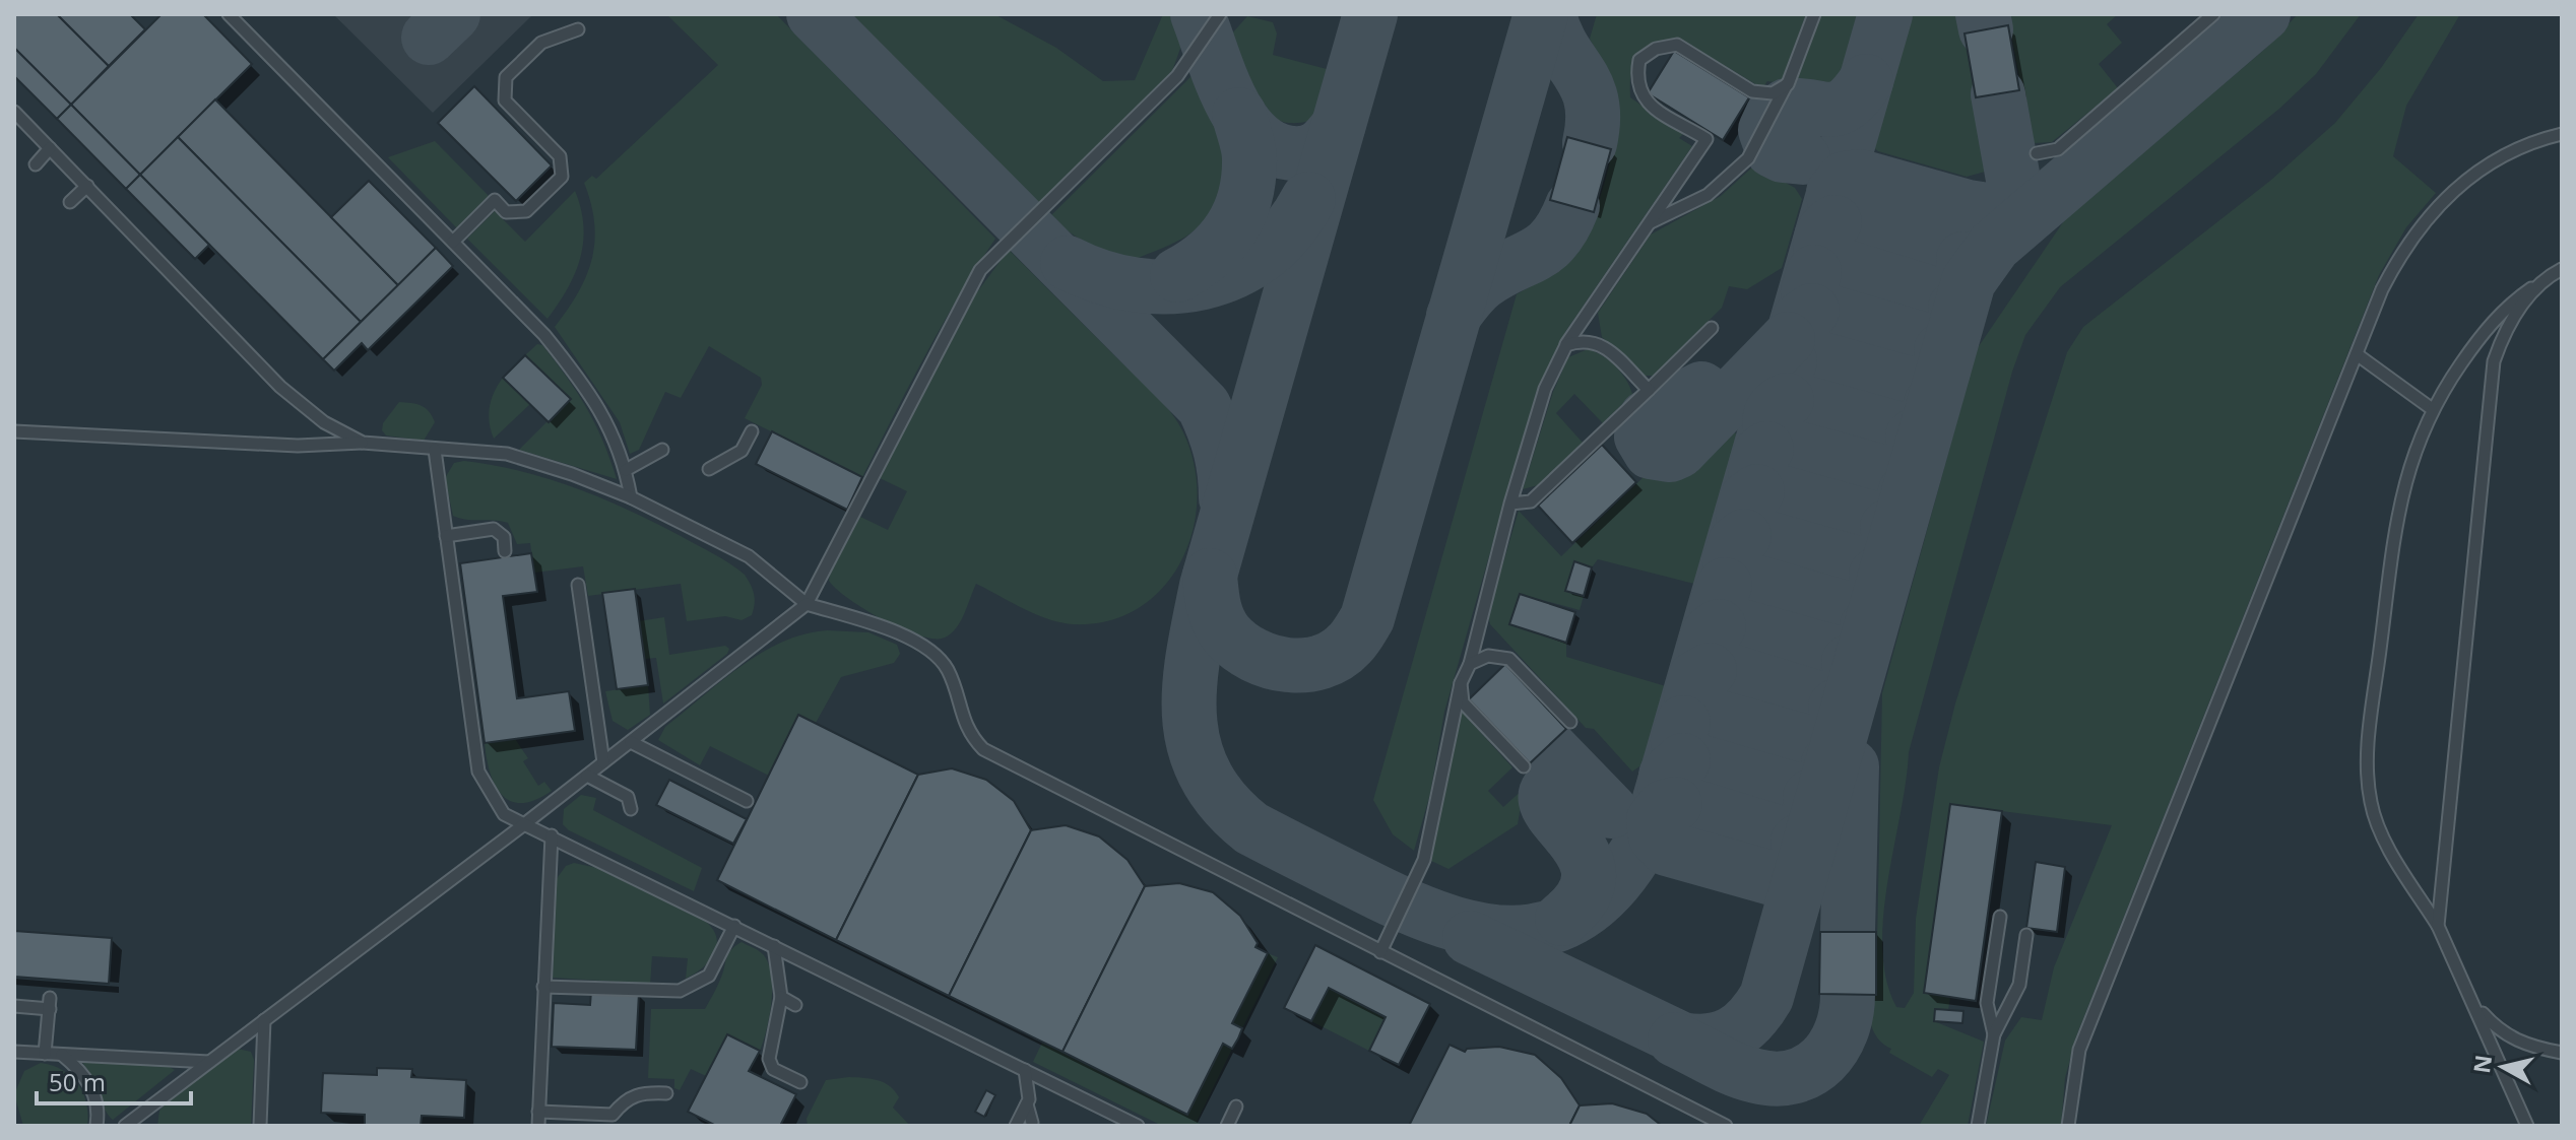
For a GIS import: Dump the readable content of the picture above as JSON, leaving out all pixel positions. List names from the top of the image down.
{
  "scale_bar": "50 m",
  "north": "left"
}
